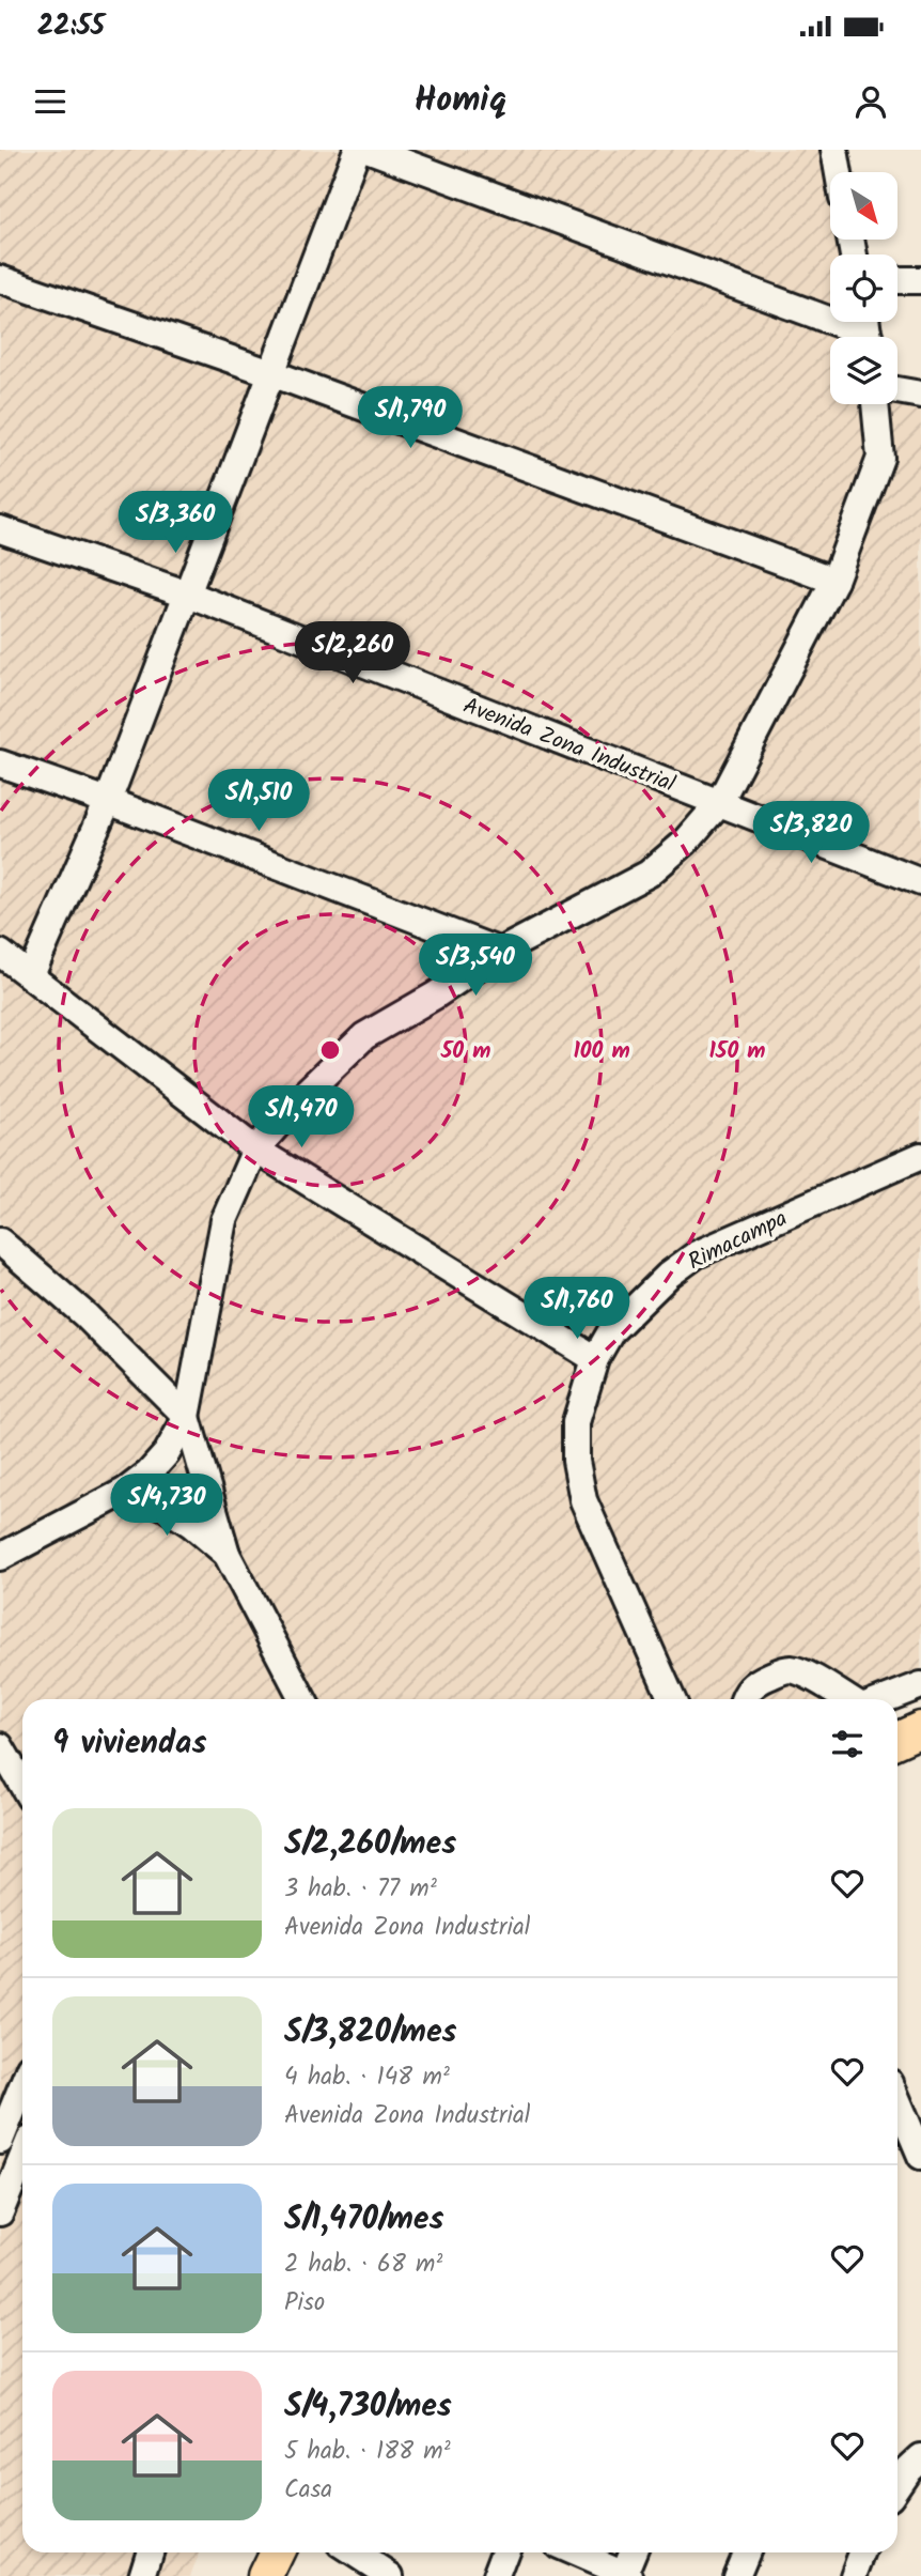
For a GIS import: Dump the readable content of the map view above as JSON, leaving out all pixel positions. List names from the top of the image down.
{
  "streets": {
    "street": ["Avenida Zona Industrial", "Rimacampa"]
  },
  "north": "bottom right",
  "page": {
    "status": "22:55",
    "header": "Homiq",
    "price": [
      "S/1,790",
      "S/3,360",
      "S/2,260",
      "S/1,510",
      "S/3,820",
      "S/3,540",
      "S/1,470",
      "S/1,760",
      "S/4,730"
    ],
    "heading": "9 viviendas",
    "list": [
      {
        "name": "S/2,260/mes",
        "note": "3 hab. · 77 m² · Avenida Zona Industrial"
      },
      {
        "name": "S/3,820/mes",
        "note": "4 hab. · 148 m² · Avenida Zona Industrial"
      },
      {
        "name": "S/1,470/mes",
        "note": "2 hab. · 68 m² · Piso"
      },
      {
        "name": "S/4,730/mes",
        "note": "5 hab. · 188 m² · Casa"
      }
    ]
  },
  "rings": ["50 m", "100 m", "150 m"]
}
